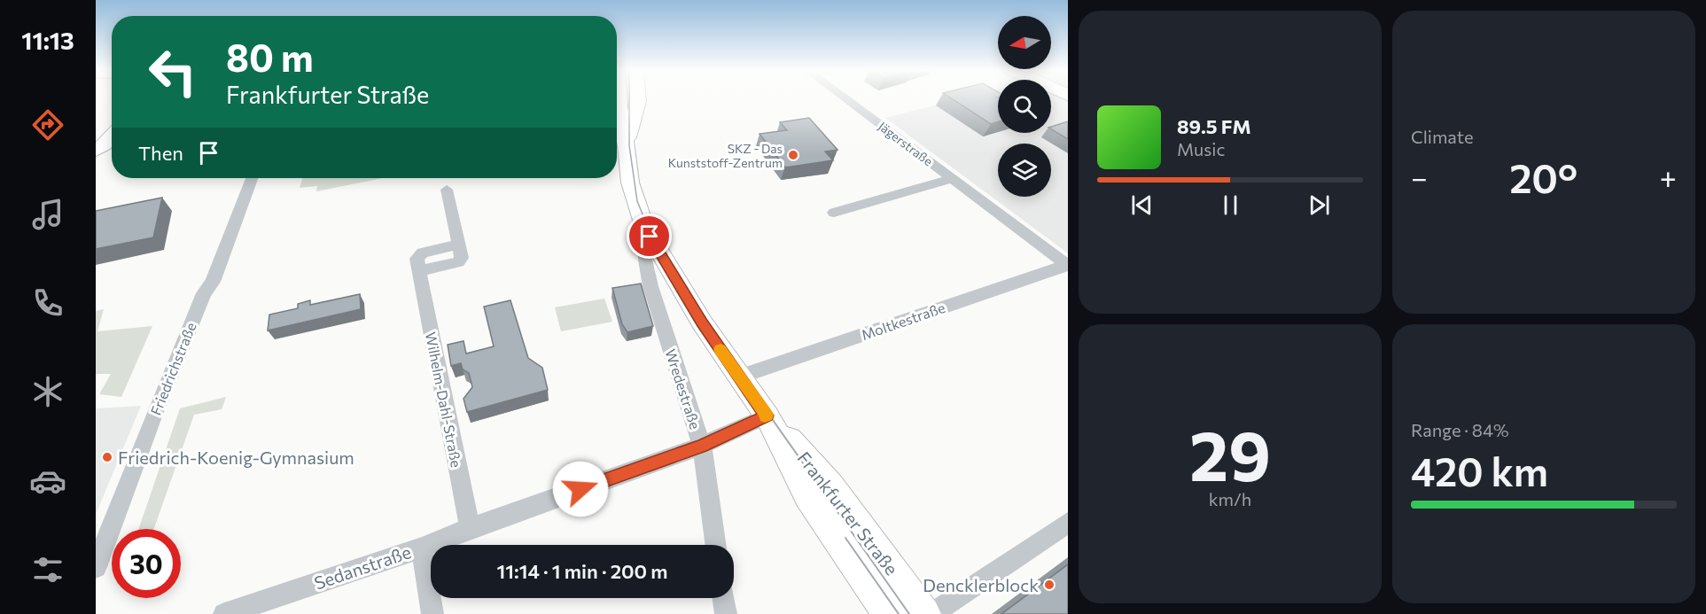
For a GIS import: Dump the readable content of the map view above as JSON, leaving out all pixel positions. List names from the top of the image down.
{
  "streets": {
    "street": [
      "Jägerstraße",
      "Moltkestraße",
      "Friedrichstraße",
      "Wredestraße",
      "Wilhelm-Dahl-Straße",
      "Frankfurter Straße",
      "Sedanstraße"
    ]
  },
  "crossings": [
    ["Jägerstraße", "Moltkestraße"],
    ["Moltkestraße", "Frankfurter Straße"],
    ["Wredestraße", "Frankfurter Straße"],
    ["Wredestraße", "Sedanstraße"],
    ["Wilhelm-Dahl-Straße", "Sedanstraße"],
    ["Frankfurter Straße", "Sedanstraße"]
  ],
  "places": ["SKZ - Das Kunststoff-Zentrum", "Friedrich-Koenig-Gymnasium", "Dencklerblock"],
  "north": "left",
  "page": {
    "tabs": "11:13",
    "tile": [
      "Climate",
      ["29", "km/h"],
      ["Range · 84%", "420 km"]
    ],
    "turn": ["80 m", "Frankfurter Straße"],
    "song": ["89.5 FM", "Music"],
    "then": "Then",
    "heat": ["−", "20°", "+"],
    "limit": "30",
    "trip": "11:14 · 1 min · 200 m"
  }
}
